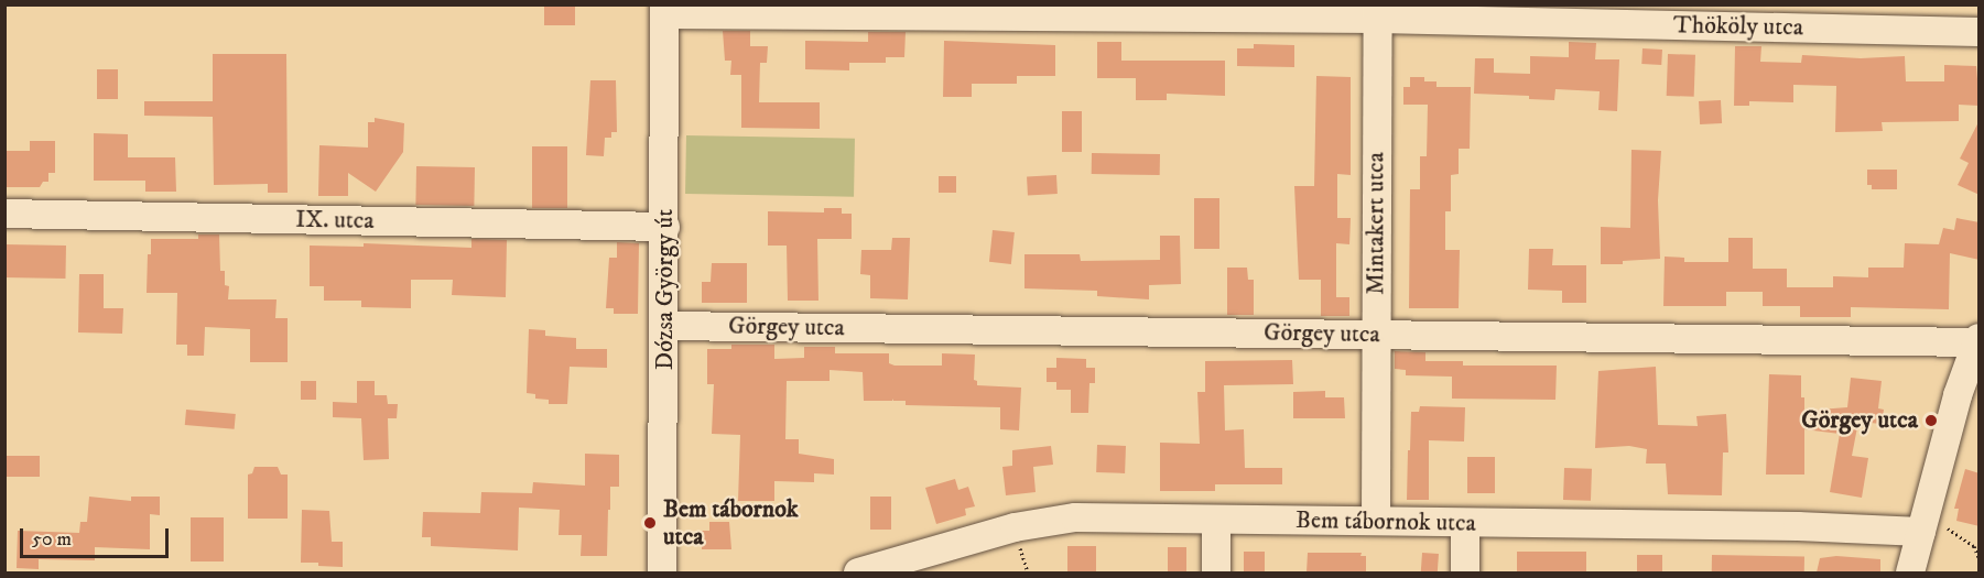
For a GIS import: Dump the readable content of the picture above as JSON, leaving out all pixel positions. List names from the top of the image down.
{
  "streets": {
    "street": [
      "Thököly utca",
      "IX. utca",
      "Mintakert utca",
      "Dózsa György út",
      "Görgey utca",
      "Bem tábornok utca"
    ]
  },
  "crossings": [
    ["Thököly utca", "Mintakert utca"],
    ["Thököly utca", "Dózsa György út"],
    ["IX. utca", "Dózsa György út"],
    ["Mintakert utca", "Görgey utca"],
    ["Mintakert utca", "Bem tábornok utca"],
    ["Dózsa György út", "Görgey utca"]
  ],
  "places": ["Görgey utca", "Bem tábornok utca"],
  "scale_bar": "50 m"
}
